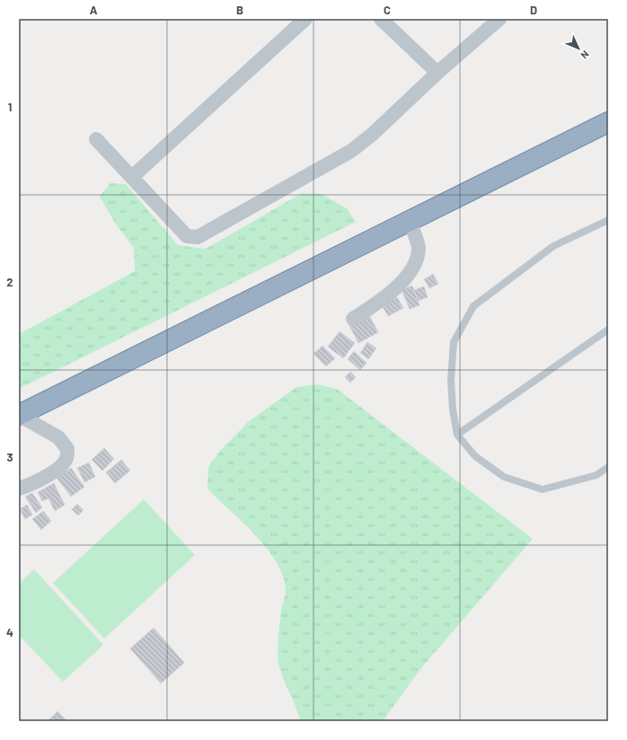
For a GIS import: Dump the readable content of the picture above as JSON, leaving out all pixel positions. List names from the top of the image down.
{
  "north": "bottom right",
  "grid": {
    "columns": [
      "A",
      "B",
      "C",
      "D"
    ],
    "rows": [
      "1",
      "2",
      "3",
      "4"
    ]
  }
}
